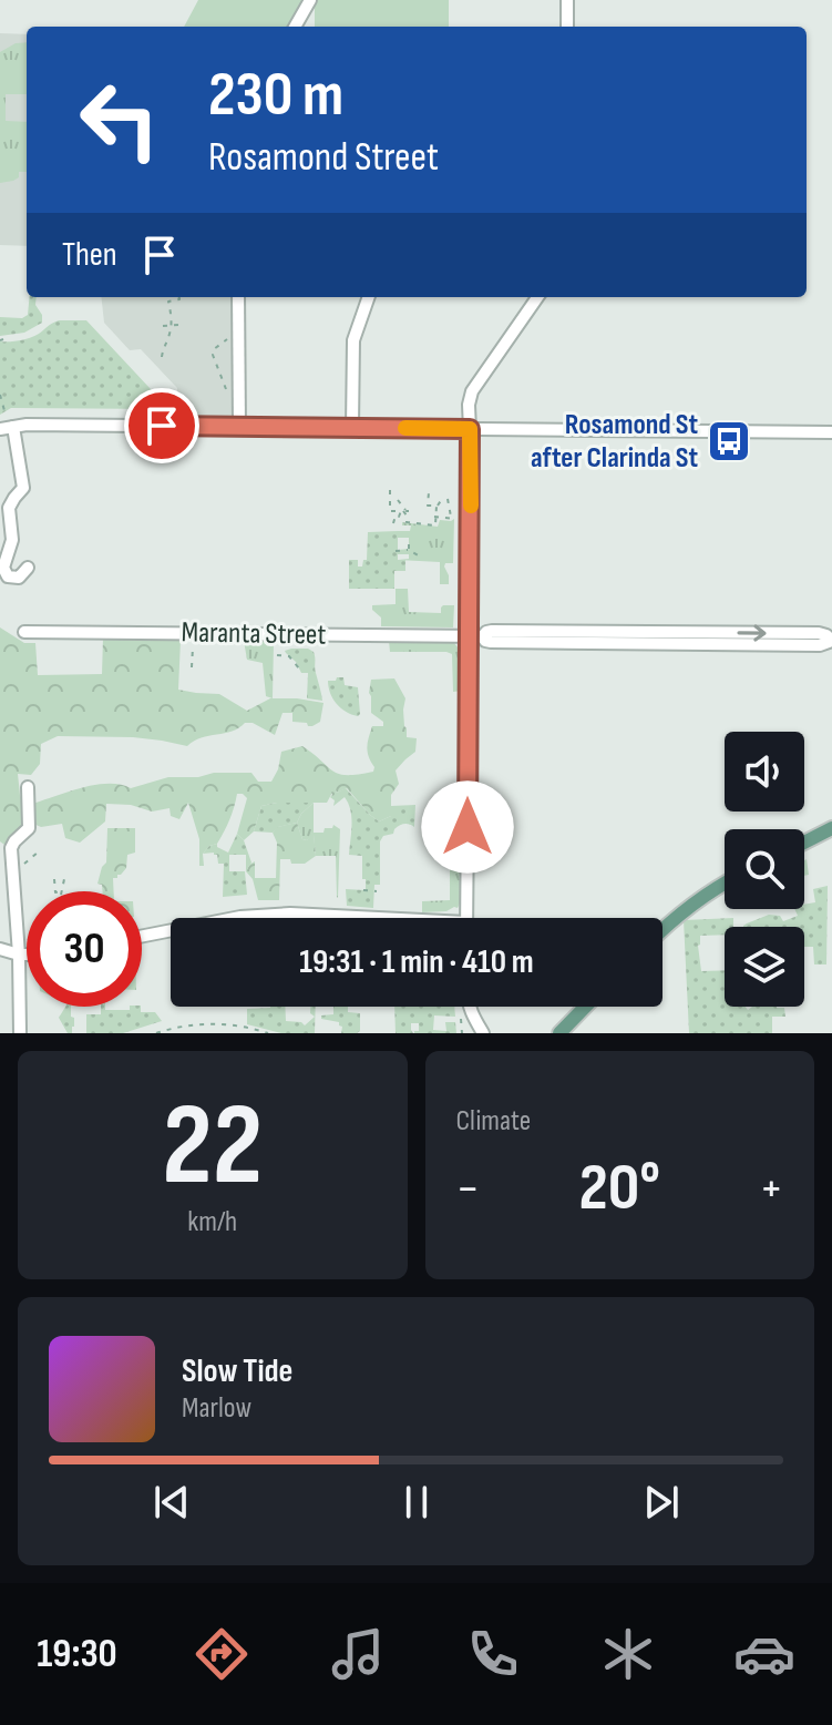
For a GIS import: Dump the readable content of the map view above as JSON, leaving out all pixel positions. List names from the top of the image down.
{
  "streets": {
    "street": ["Maranta Street"]
  },
  "places": {
    "bus stop": ["Rosamond St after Clarinda St"]
  },
  "page": {
    "turn": ["230 m", "Rosamond Street"],
    "then": "Then",
    "limit": "30",
    "trip": "19:31 · 1 min · 410 m",
    "tile": [
      ["22", "km/h"],
      "Climate"
    ],
    "heat": ["−", "20°", "+"],
    "song": ["Slow Tide", "Marlow"],
    "tabs": "19:30"
  }
}
